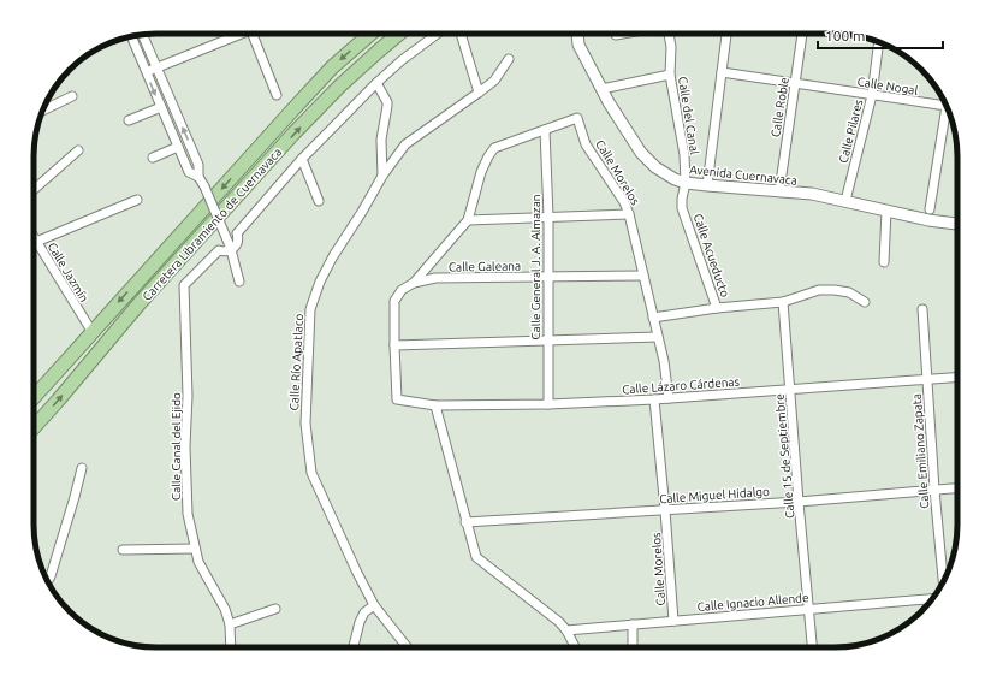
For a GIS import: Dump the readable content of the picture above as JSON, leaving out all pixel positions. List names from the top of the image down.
{
  "streets": {
    "highway": ["Carretera Libramiento de Cuernavaca"],
    "main road": ["Avenida Cuernavaca"],
    "street": [
      "Calle Nogal",
      "Calle Roble",
      "Calle del Canal",
      "Calle Pilares",
      "Calle Morelos",
      "Calle Acueducto",
      "Calle Galeana",
      "Calle General J. A. Almazan",
      "Calle Jazmín",
      "Calle Río Apatlaco",
      "Calle Lázaro Cárdenas",
      "Calle Canal del Ejido",
      "Calle Emiliano Zapata",
      "Calle 15 de Septiembre",
      "Calle Miguel Hidalgo",
      "Calle Ignacio Allende"
    ]
  },
  "crossings": [
    ["Calle Nogal", "Calle Roble"],
    ["Calle Nogal", "Calle Pilares"],
    ["Calle Roble", "Avenida Cuernavaca"],
    ["Calle del Canal", "Avenida Cuernavaca"],
    ["Calle del Canal", "Calle Acueducto"],
    ["Calle Pilares", "Avenida Cuernavaca"],
    ["Calle Morelos", "Calle Acueducto"],
    ["Calle Morelos", "Calle Galeana"],
    ["Calle Morelos", "Calle General J. A. Almazan"],
    ["Calle Morelos", "Calle Lázaro Cárdenas"],
    ["Calle Morelos", "Calle Miguel Hidalgo"],
    ["Calle Morelos", "Calle Ignacio Allende"],
    ["Avenida Cuernavaca", "Calle Acueducto"],
    ["Carretera Libramiento de Cuernavaca", "Calle Jazmín"],
    ["Calle Acueducto", "Calle 15 de Septiembre"],
    ["Calle Galeana", "Calle General J. A. Almazan"],
    ["Calle General J. A. Almazan", "Calle Lázaro Cárdenas"],
    ["Calle Lázaro Cárdenas", "Calle Emiliano Zapata"],
    ["Calle Lázaro Cárdenas", "Calle 15 de Septiembre"],
    ["Calle Emiliano Zapata", "Calle Miguel Hidalgo"],
    ["Calle 15 de Septiembre", "Calle Miguel Hidalgo"],
    ["Calle 15 de Septiembre", "Calle Ignacio Allende"]
  ],
  "scale_bar": "100 m"
}
